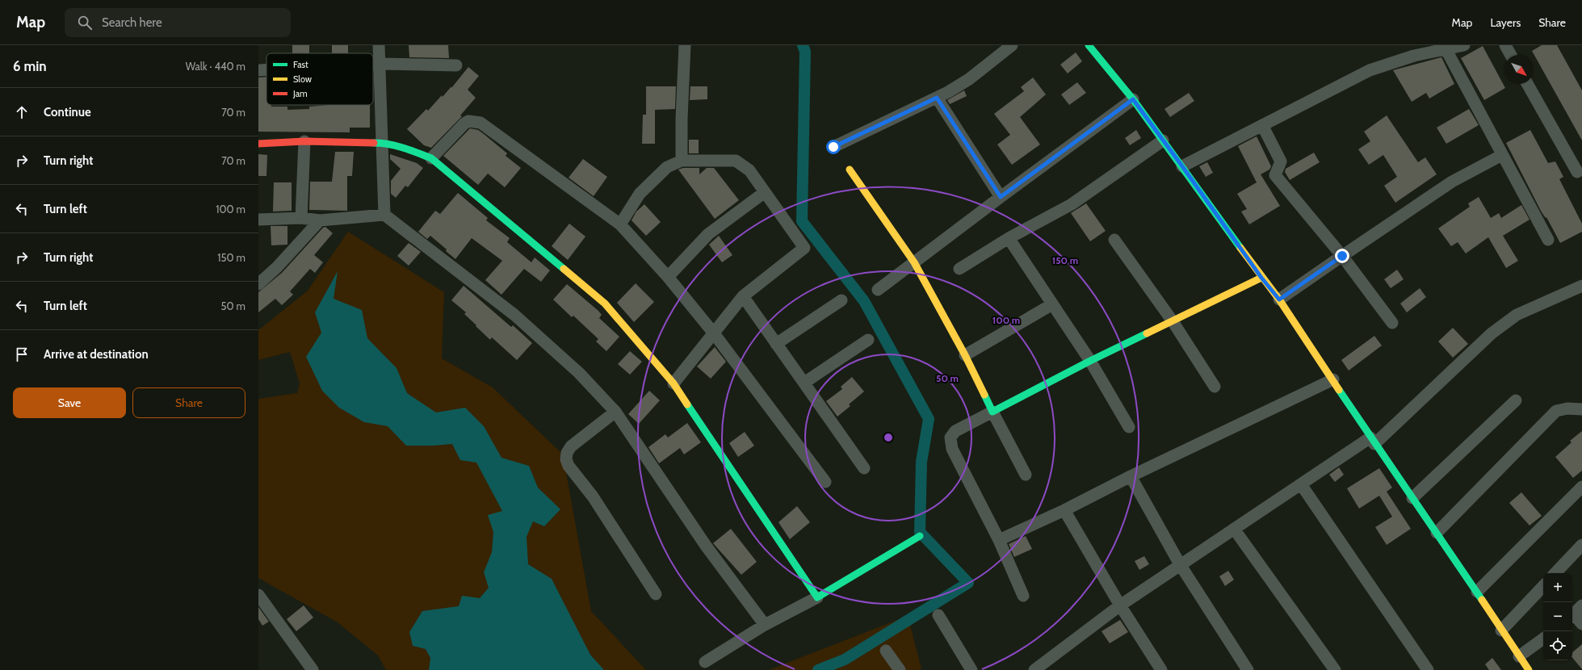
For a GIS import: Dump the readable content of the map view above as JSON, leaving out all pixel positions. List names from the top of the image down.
{
  "legend": ["Fast", "Slow", "Jam"],
  "north": "bottom right",
  "page": {
    "header": "Map",
    "search": "Search here",
    "nav": ["Map", "Layers", "Share"],
    "heading": ["6 min", "Walk · 440 m"],
    "list": [
      ["Continue", "70 m"],
      ["Turn right", "70 m"],
      ["Turn left", "100 m"],
      ["Turn right", "150 m"],
      ["Turn left", "50 m"],
      "Arrive at destination"
    ],
    "buttons": ["Save", "Share"],
    "map_buttons": ["+", "−"]
  },
  "rings": ["150 m", "100 m", "50 m"]
}
